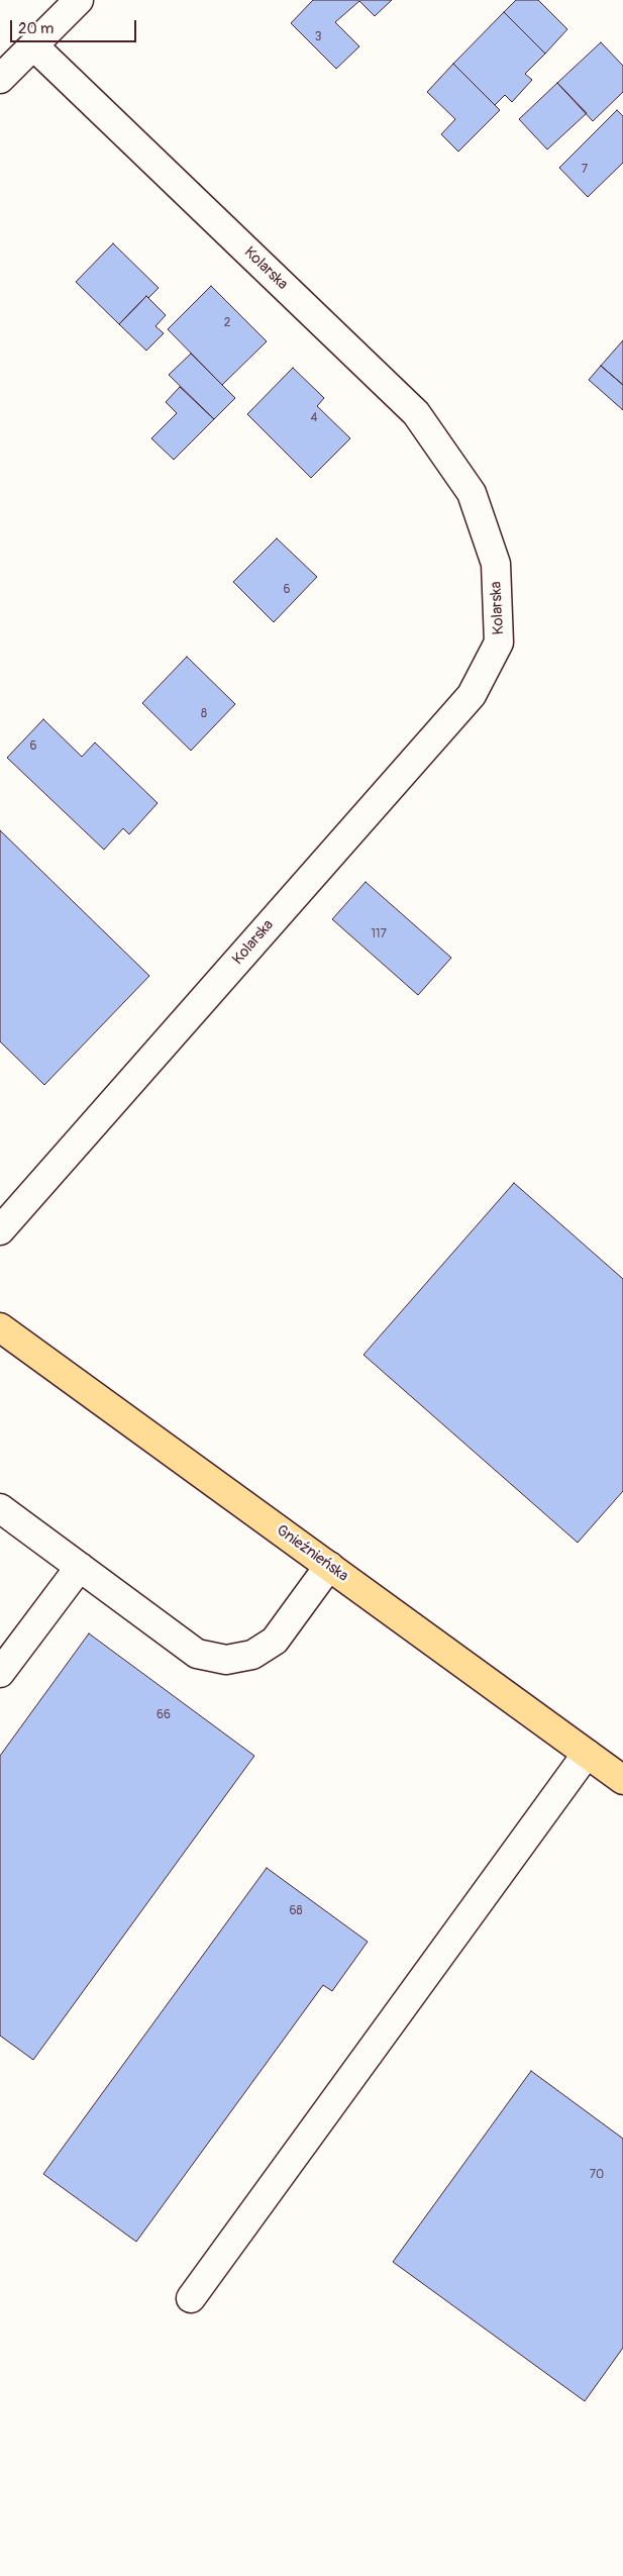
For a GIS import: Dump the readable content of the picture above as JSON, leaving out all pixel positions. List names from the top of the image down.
{
  "streets": {
    "main road": ["Gnieźnieńska"],
    "street": ["Kolarska"]
  },
  "house_numbers": [
    "3",
    "7",
    "2",
    "4",
    "6",
    "8",
    "6",
    "117",
    "66",
    "68",
    "70"
  ],
  "scale_bar": "20 m"
}
